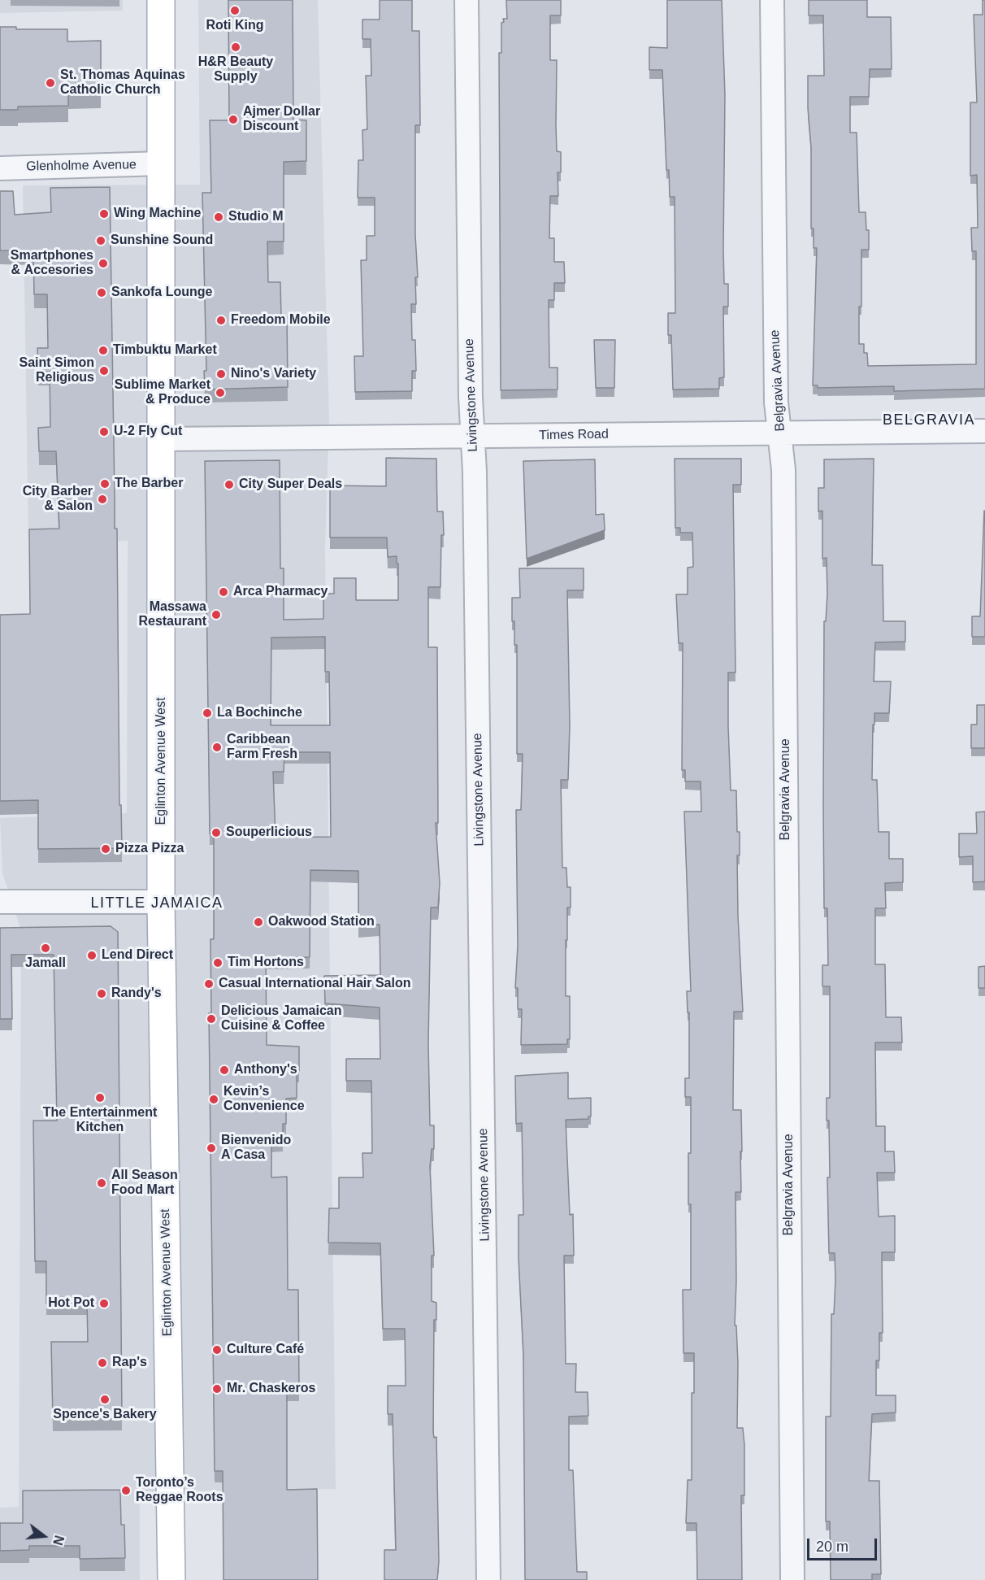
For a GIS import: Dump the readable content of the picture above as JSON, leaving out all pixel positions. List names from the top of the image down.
{
  "streets": {
    "main road": ["Eglinton Avenue West"],
    "street": [
      "Glenholme Avenue",
      "Belgravia Avenue",
      "Livingstone Avenue",
      "Times Road"
    ]
  },
  "crossings": [
    ["Glenholme Avenue", "Eglinton Avenue West"],
    ["Belgravia Avenue", "Times Road"],
    ["Livingstone Avenue", "Times Road"],
    ["Times Road", "Eglinton Avenue West"]
  ],
  "districts": ["BELGRAVIA", "LITTLE JAMAICA"],
  "places": [
    "Roti King",
    "H&R Beauty Supply",
    "St. Thomas Aquinas Catholic Church",
    "Ajmer Dollar Discount",
    "Wing Machine",
    "Studio M",
    "Sunshine Sound",
    "Smartphones & Accesories",
    "Sankofa Lounge",
    "Freedom Mobile",
    "Timbuktu Market",
    "Saint Simon Religious",
    "Nino's Variety",
    "Sublime Market & Produce",
    "U-2 Fly Cut",
    "The Barber",
    "City Super Deals",
    "City Barber & Salon",
    "Arca Pharmacy",
    "Massawa Restaurant",
    "La Bochinche",
    "Caribbean Farm Fresh",
    "Souperlicious",
    "Pizza Pizza",
    "Oakwood Station",
    "Jamall",
    "Lend Direct",
    "Tim Hortons",
    "Casual International Hair Salon",
    "Randy's",
    "Delicious Jamaican Cuisine & Coffee",
    "Anthony's",
    "The Entertainment Kitchen",
    "Kevin’s Convenience",
    "Bienvenido A Casa",
    "All Season Food Mart",
    "Hot Pot",
    "Culture Café",
    "Rap's",
    "Mr. Chaskeros",
    "Spence's Bakery",
    "Toronto’s Reggae Roots"
  ],
  "scale_bar": "20 m",
  "north": "right"
}
